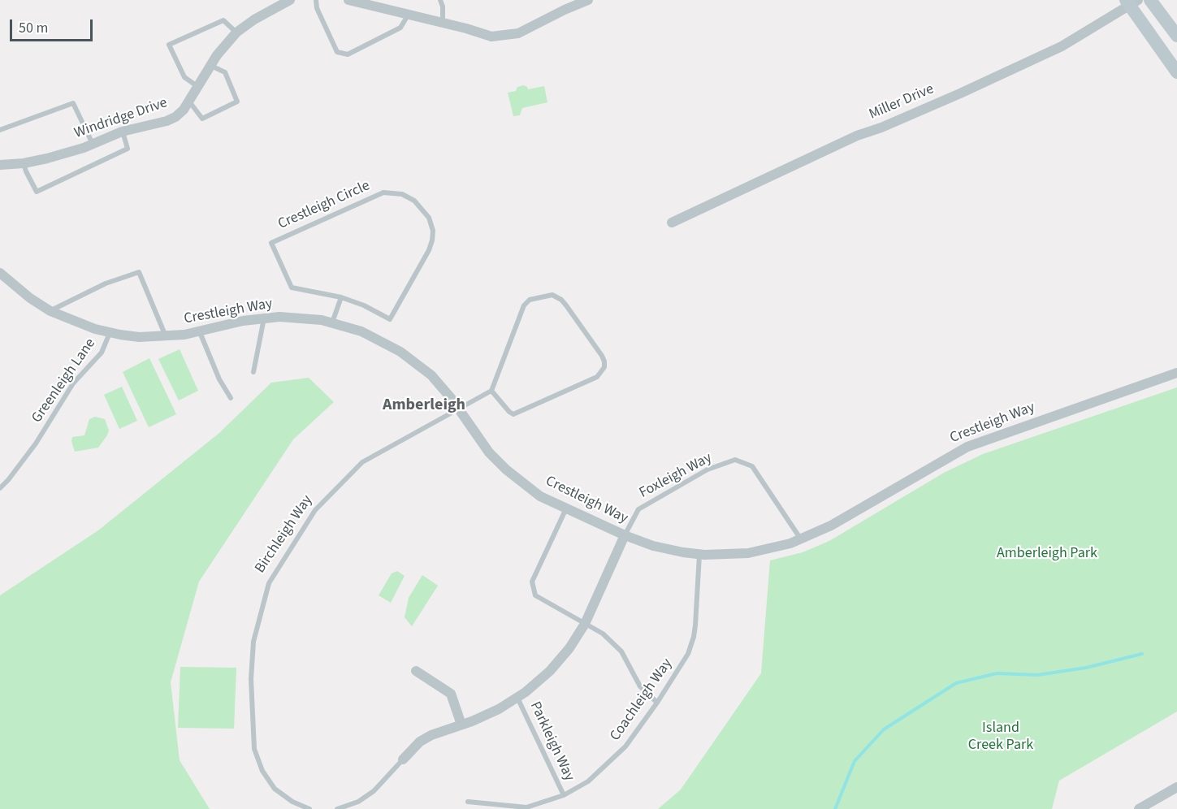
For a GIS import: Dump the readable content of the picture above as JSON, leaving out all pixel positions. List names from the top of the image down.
{
  "streets": {
    "street": ["Miller Drive", "Windridge Drive", "Crestleigh Way"],
    "lane": [
      "Crestleigh Circle",
      "Greenleigh Lane",
      "Foxleigh Way",
      "Birchleigh Way",
      "Coachleigh Way",
      "Parkleigh Way"
    ]
  },
  "crossings": [
    ["Crestleigh Way", "Greenleigh Lane"],
    ["Crestleigh Way", "Foxleigh Way"],
    ["Crestleigh Way", "Birchleigh Way"],
    ["Crestleigh Way", "Coachleigh Way"],
    ["Coachleigh Way", "Parkleigh Way"]
  ],
  "districts": ["Amberleigh"],
  "parks": ["Amberleigh Park", "Island Creek Park"],
  "scale_bar": "50 m"
}
